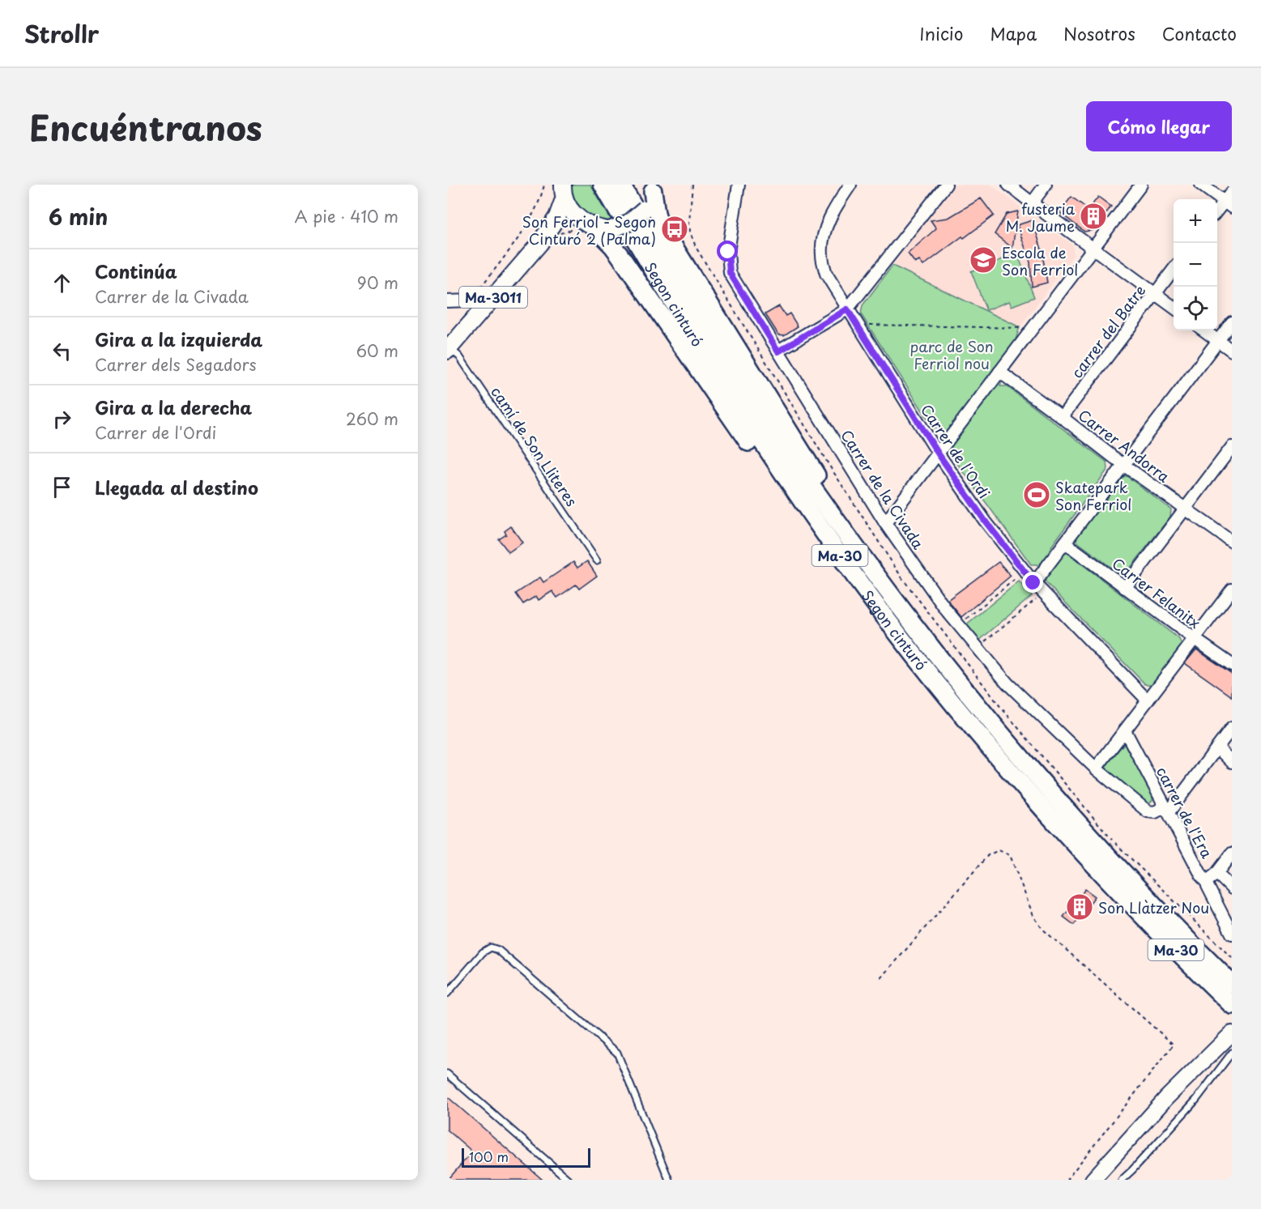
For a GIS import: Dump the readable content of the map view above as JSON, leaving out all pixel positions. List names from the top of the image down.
{
  "streets": {
    "highway": ["Segon cinturó", "Ma-30"],
    "main road": ["Ma-3011"],
    "street": [
      "carrer del Batre",
      "Carrer Andorra",
      "Carrer de l'Ordi",
      "Carrer de la Civada",
      "Carrer Felanitx",
      "carrer de l'Era"
    ],
    "lane": ["camí de Son Lliteres"]
  },
  "crossings": [
    ["Ma-3011", "camí de Son Lliteres"],
    ["carrer del Batre", "Carrer Andorra"],
    ["Carrer de la Civada", "carrer de l'Era"]
  ],
  "parks": ["parc de Son Ferriol nou"],
  "places": {
    "building": ["fusteria M. Jaume", "Son Llàtzer Nou"],
    "bus stop": ["Son Ferriol - Segon Cinturó 2 (Palma)"],
    "school or university": ["Escola de Son Ferriol"],
    "sports": ["Skatepark Son Ferriol"]
  },
  "scale_bar": "100 m",
  "page": {
    "header": "Strollr",
    "nav": [
      "Inicio",
      "Mapa",
      "Nosotros",
      "Contacto"
    ],
    "title": "Encuéntranos",
    "buttons": "Cómo llegar",
    "heading": ["6 min", "A pie · 410 m"],
    "map_buttons": ["+", "−"],
    "list": [
      ["Continúa", "Carrer de la Civada", "90 m"],
      ["Gira a la izquierda", "Carrer dels Segadors", "60 m"],
      ["Gira a la derecha", "Carrer de l'Ordi", "260 m"],
      "Llegada al destino"
    ],
    "scale": "100 m"
  }
}
